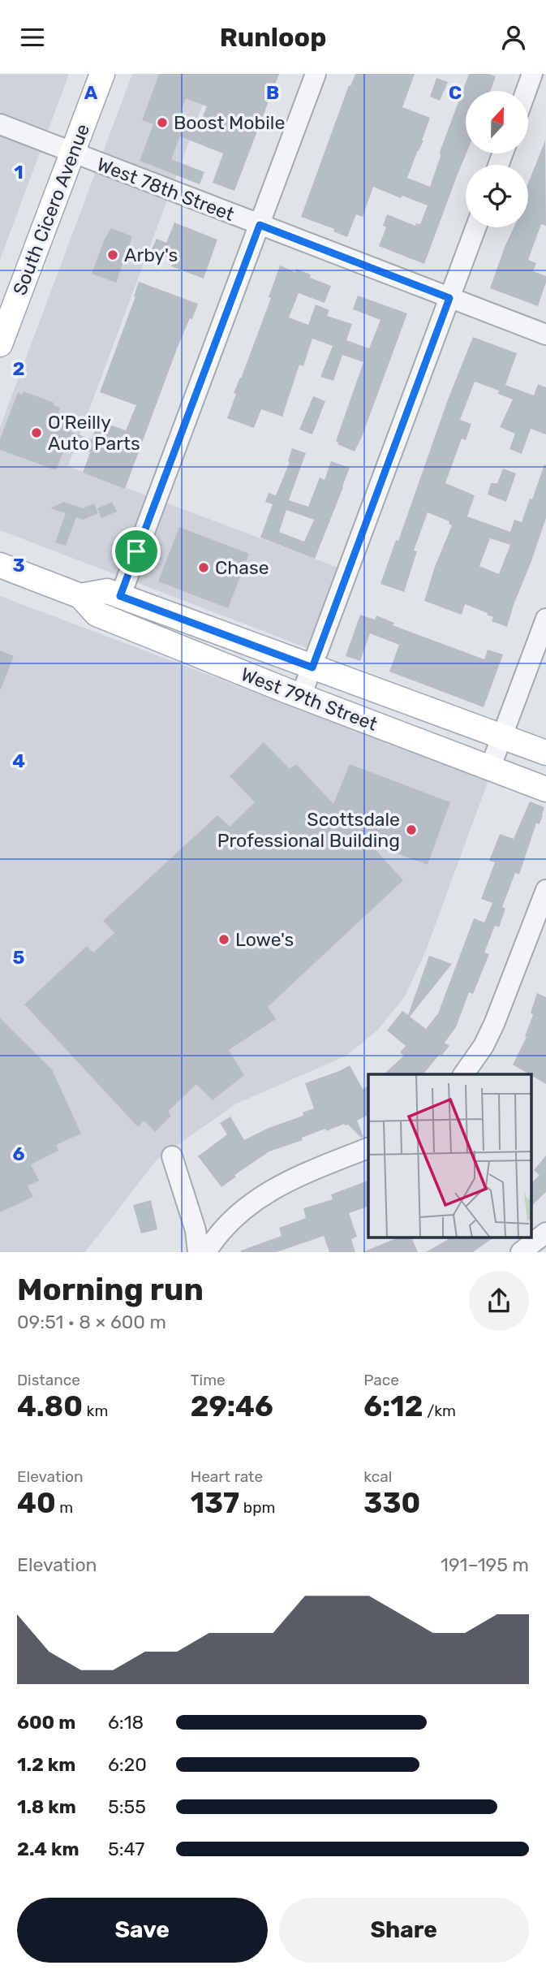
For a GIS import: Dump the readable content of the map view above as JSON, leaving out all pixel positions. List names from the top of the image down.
{
  "streets": {
    "main road": ["South Cicero Avenue", "West 79th Street"],
    "street": ["West 78th Street"]
  },
  "crossings": [
    ["West 78th Street", "South Cicero Avenue"]
  ],
  "places": [
    "Boost Mobile",
    "Arby's",
    "O'Reilly Auto Parts",
    "Chase",
    "Scottsdale Professional Building",
    "Lowe's"
  ],
  "north": "top",
  "page": {
    "header": "Runloop",
    "heading": ["Morning run", "09:51 · 8 × 600 m"],
    "stats": [
      ["Distance", "4.80 km"],
      ["Time", "29:46"],
      ["Pace", "6:12 /km"],
      ["Elevation", "40 m"],
      ["Heart rate", "137 bpm"],
      ["kcal", "330"]
    ],
    "chart": ["Elevation", "191–195 m"],
    "list": [
      {
        "name": "600 m",
        "note": "6:18"
      },
      {
        "name": "1.2 km",
        "note": "6:20"
      },
      {
        "name": "1.8 km",
        "note": "5:55"
      },
      {
        "name": "2.4 km",
        "note": "5:47"
      }
    ],
    "buttons": ["Save", "Share"]
  },
  "grid": {
    "columns": ["A", "B", "C"],
    "rows": [
      "1",
      "2",
      "3",
      "4",
      "5",
      "6"
    ]
  }
}
